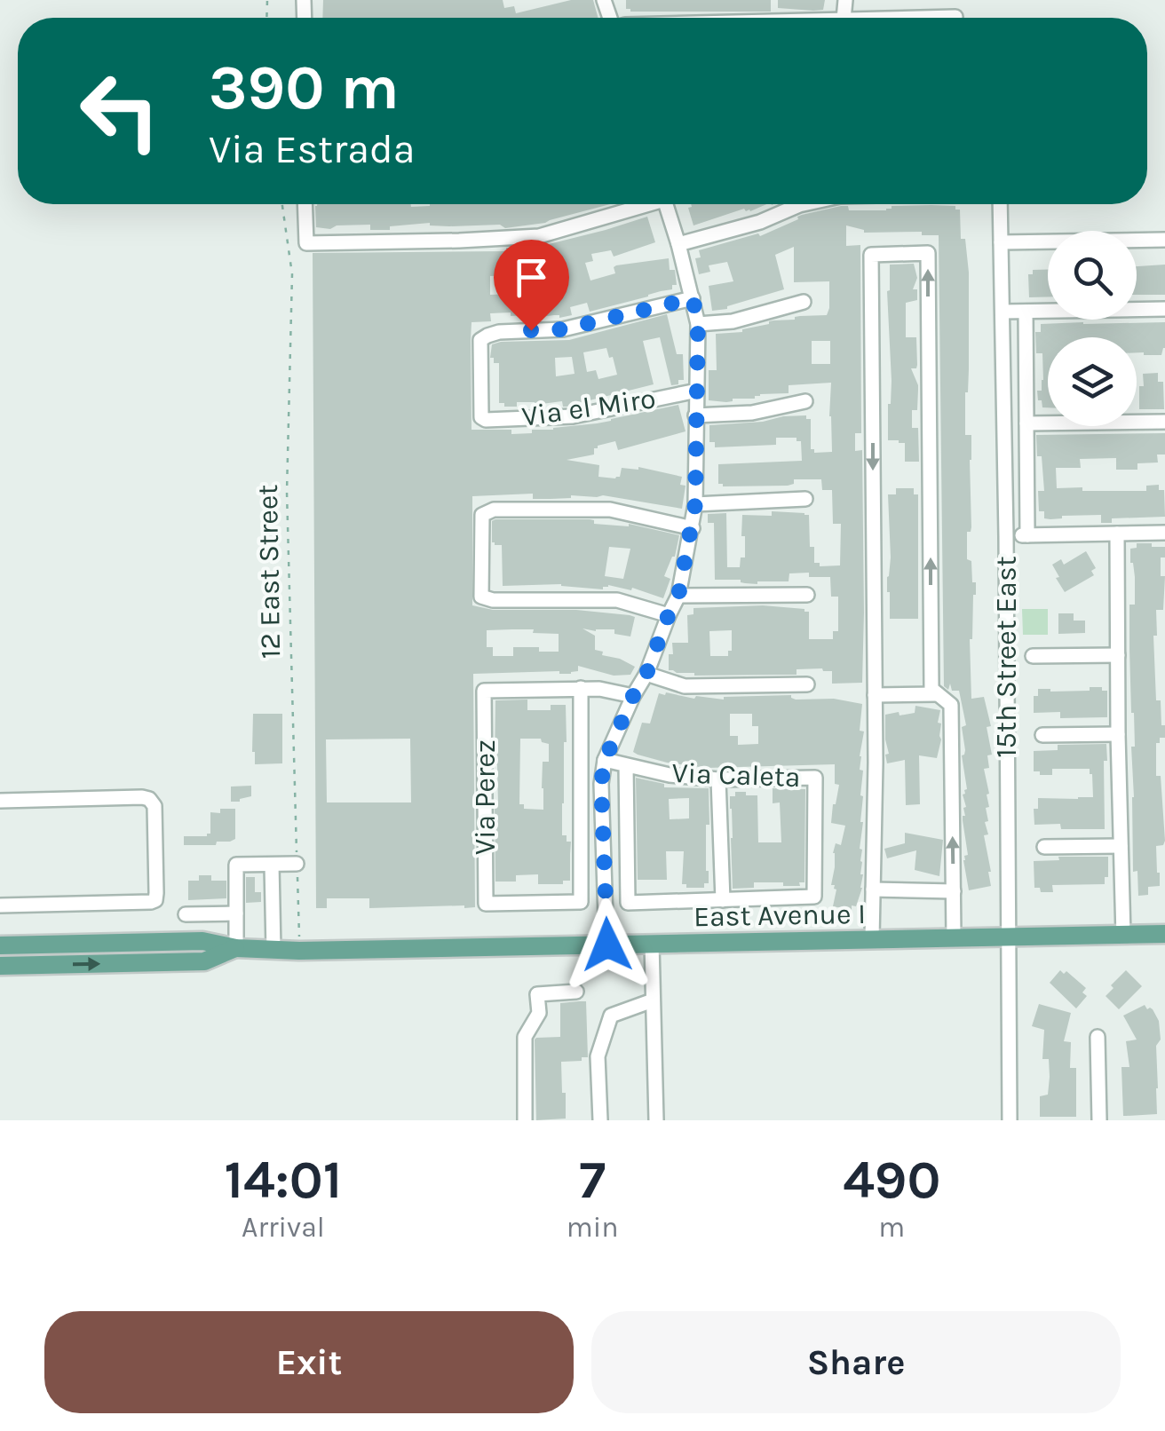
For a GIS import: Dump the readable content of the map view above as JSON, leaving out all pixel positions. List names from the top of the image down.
{
  "streets": {
    "main road": ["East Avenue I"],
    "street": [
      "Via el Miro",
      "15th Street East",
      "Via Caleta",
      "Via Perez"
    ],
    "path": ["12 East Street"]
  },
  "crossings": [
    ["12 East Street", "East Avenue I"],
    ["15th Street East", "East Avenue I"]
  ],
  "page": {
    "turn": ["390 m", "Via Estrada"],
    "eta": [
      "14:01",
      "Arrival",
      "7",
      "min",
      "490",
      "m"
    ],
    "buttons": ["Exit", "Share"]
  }
}
